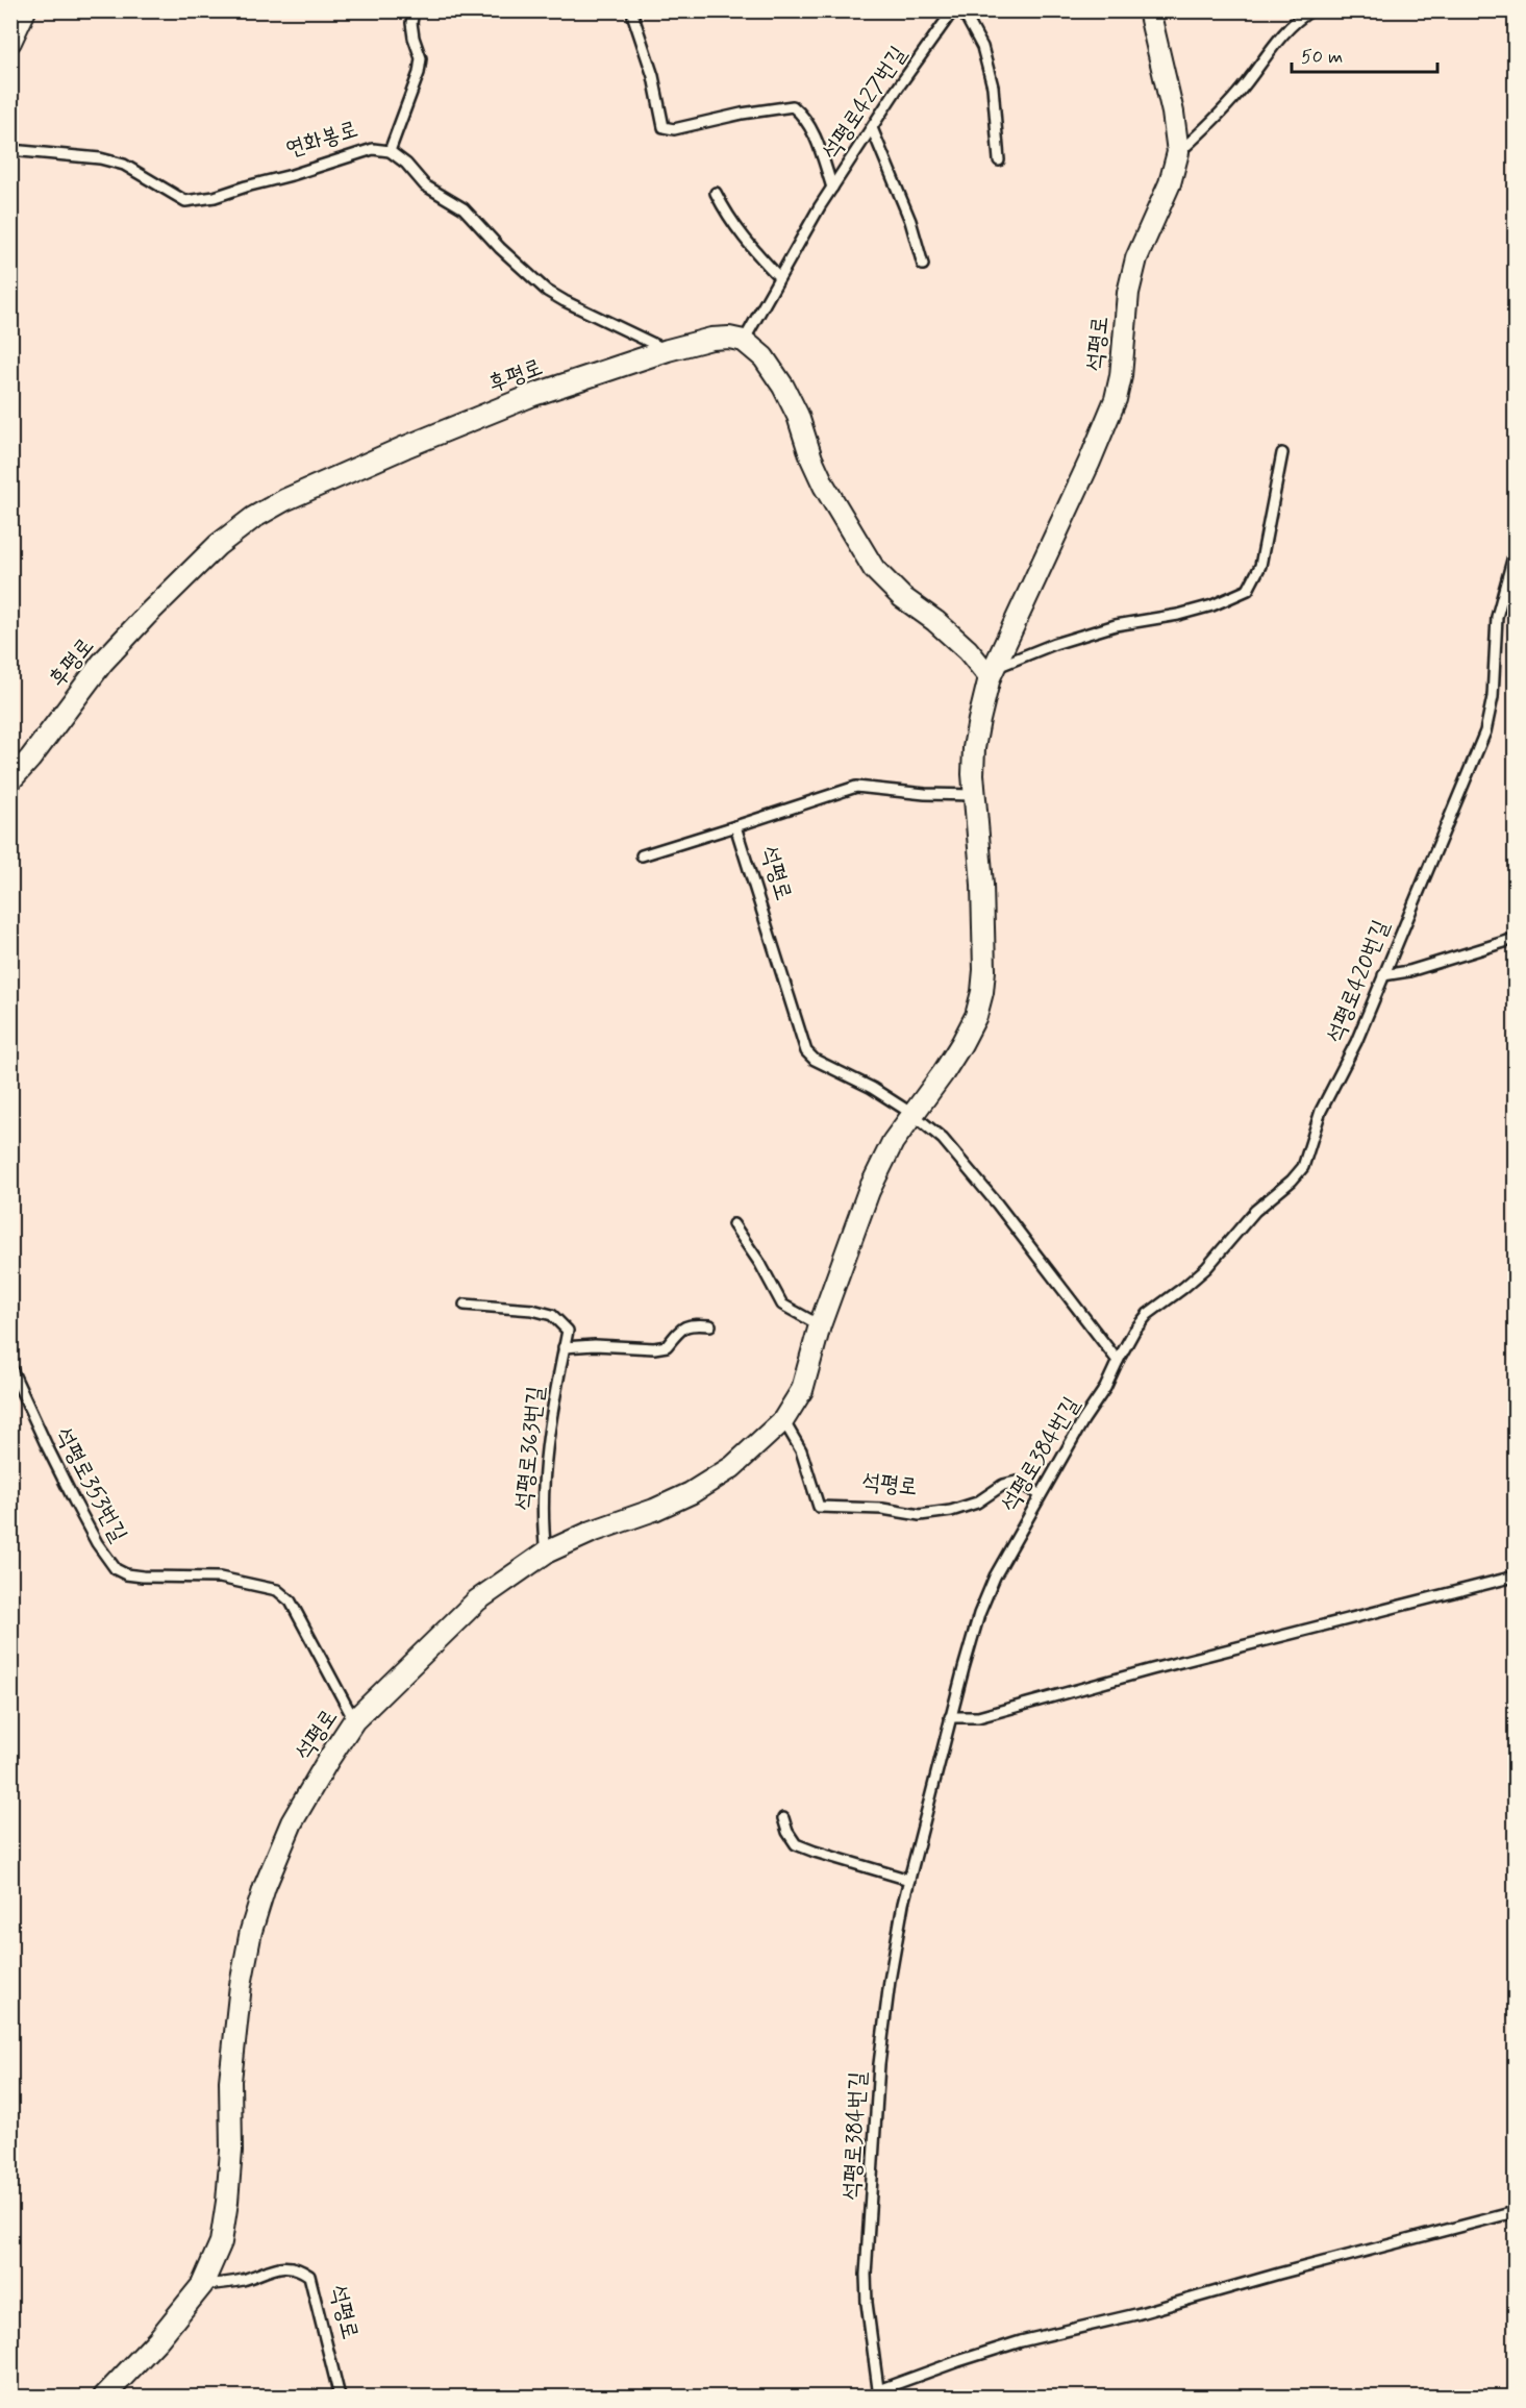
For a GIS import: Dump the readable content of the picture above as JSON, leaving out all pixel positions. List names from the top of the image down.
{
  "streets": {
    "street": ["석평로", "후평로"],
    "lane": [
      "석평로427번길",
      "연화봉로",
      "석평로420번길",
      "석평로363번길",
      "석평로384번길",
      "석평로353번길"
    ]
  },
  "crossings": [
    ["석평로427번길", "후평로"],
    ["연화봉로", "후평로"],
    ["석평로", "석평로363번길"],
    ["석평로", "석평로384번길"],
    ["석평로", "석평로353번길"],
    ["석평로420번길", "석평로384번길"]
  ],
  "scale_bar": "50 m"
}
